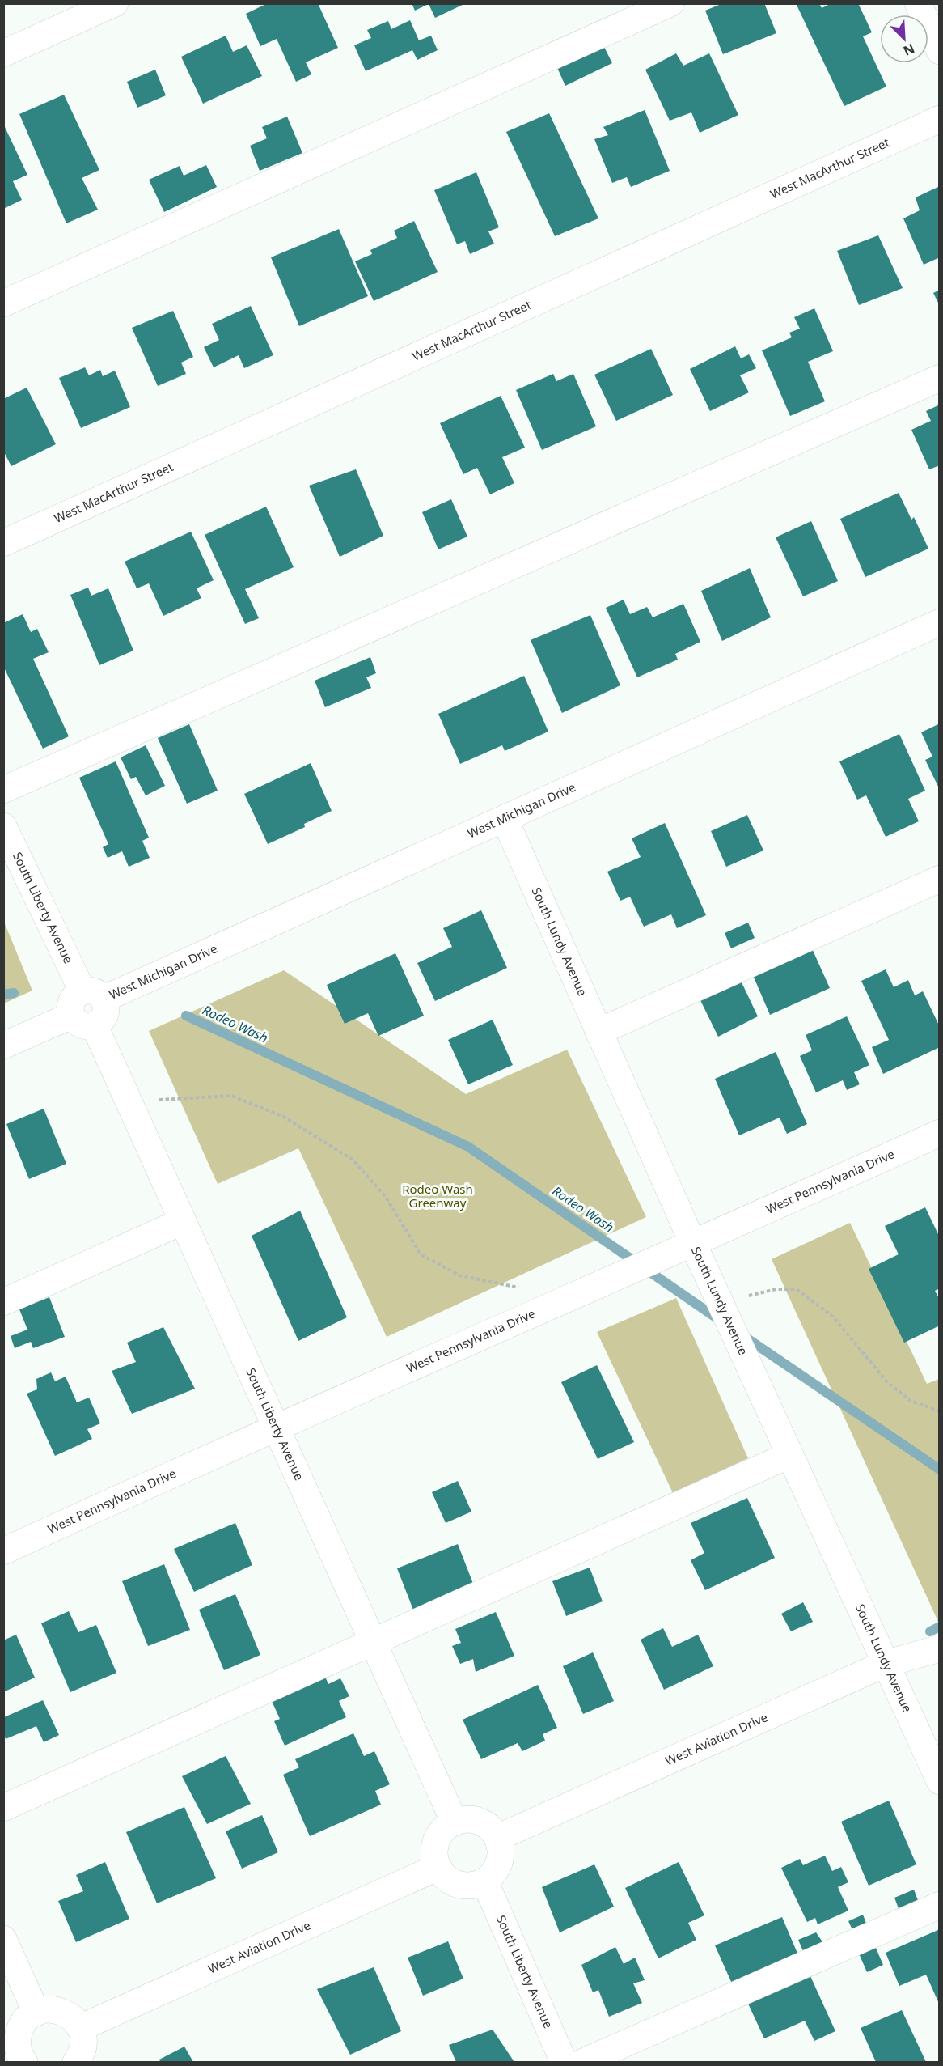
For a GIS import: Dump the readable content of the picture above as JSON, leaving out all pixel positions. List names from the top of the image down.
{
  "streets": {
    "street": [
      "West MacArthur Street",
      "West Michigan Drive",
      "South Liberty Avenue",
      "South Lundy Avenue",
      "West Pennsylvania Drive",
      "West Aviation Drive"
    ]
  },
  "crossings": [
    ["West Michigan Drive", "South Liberty Avenue"],
    ["West Michigan Drive", "South Lundy Avenue"],
    ["South Liberty Avenue", "West Pennsylvania Drive"],
    ["South Liberty Avenue", "West Aviation Drive"],
    ["South Lundy Avenue", "West Pennsylvania Drive"],
    ["South Lundy Avenue", "West Aviation Drive"]
  ],
  "water": ["Rodeo Wash"],
  "parks": ["Rodeo Wash Greenway"],
  "north": "bottom right"
}
